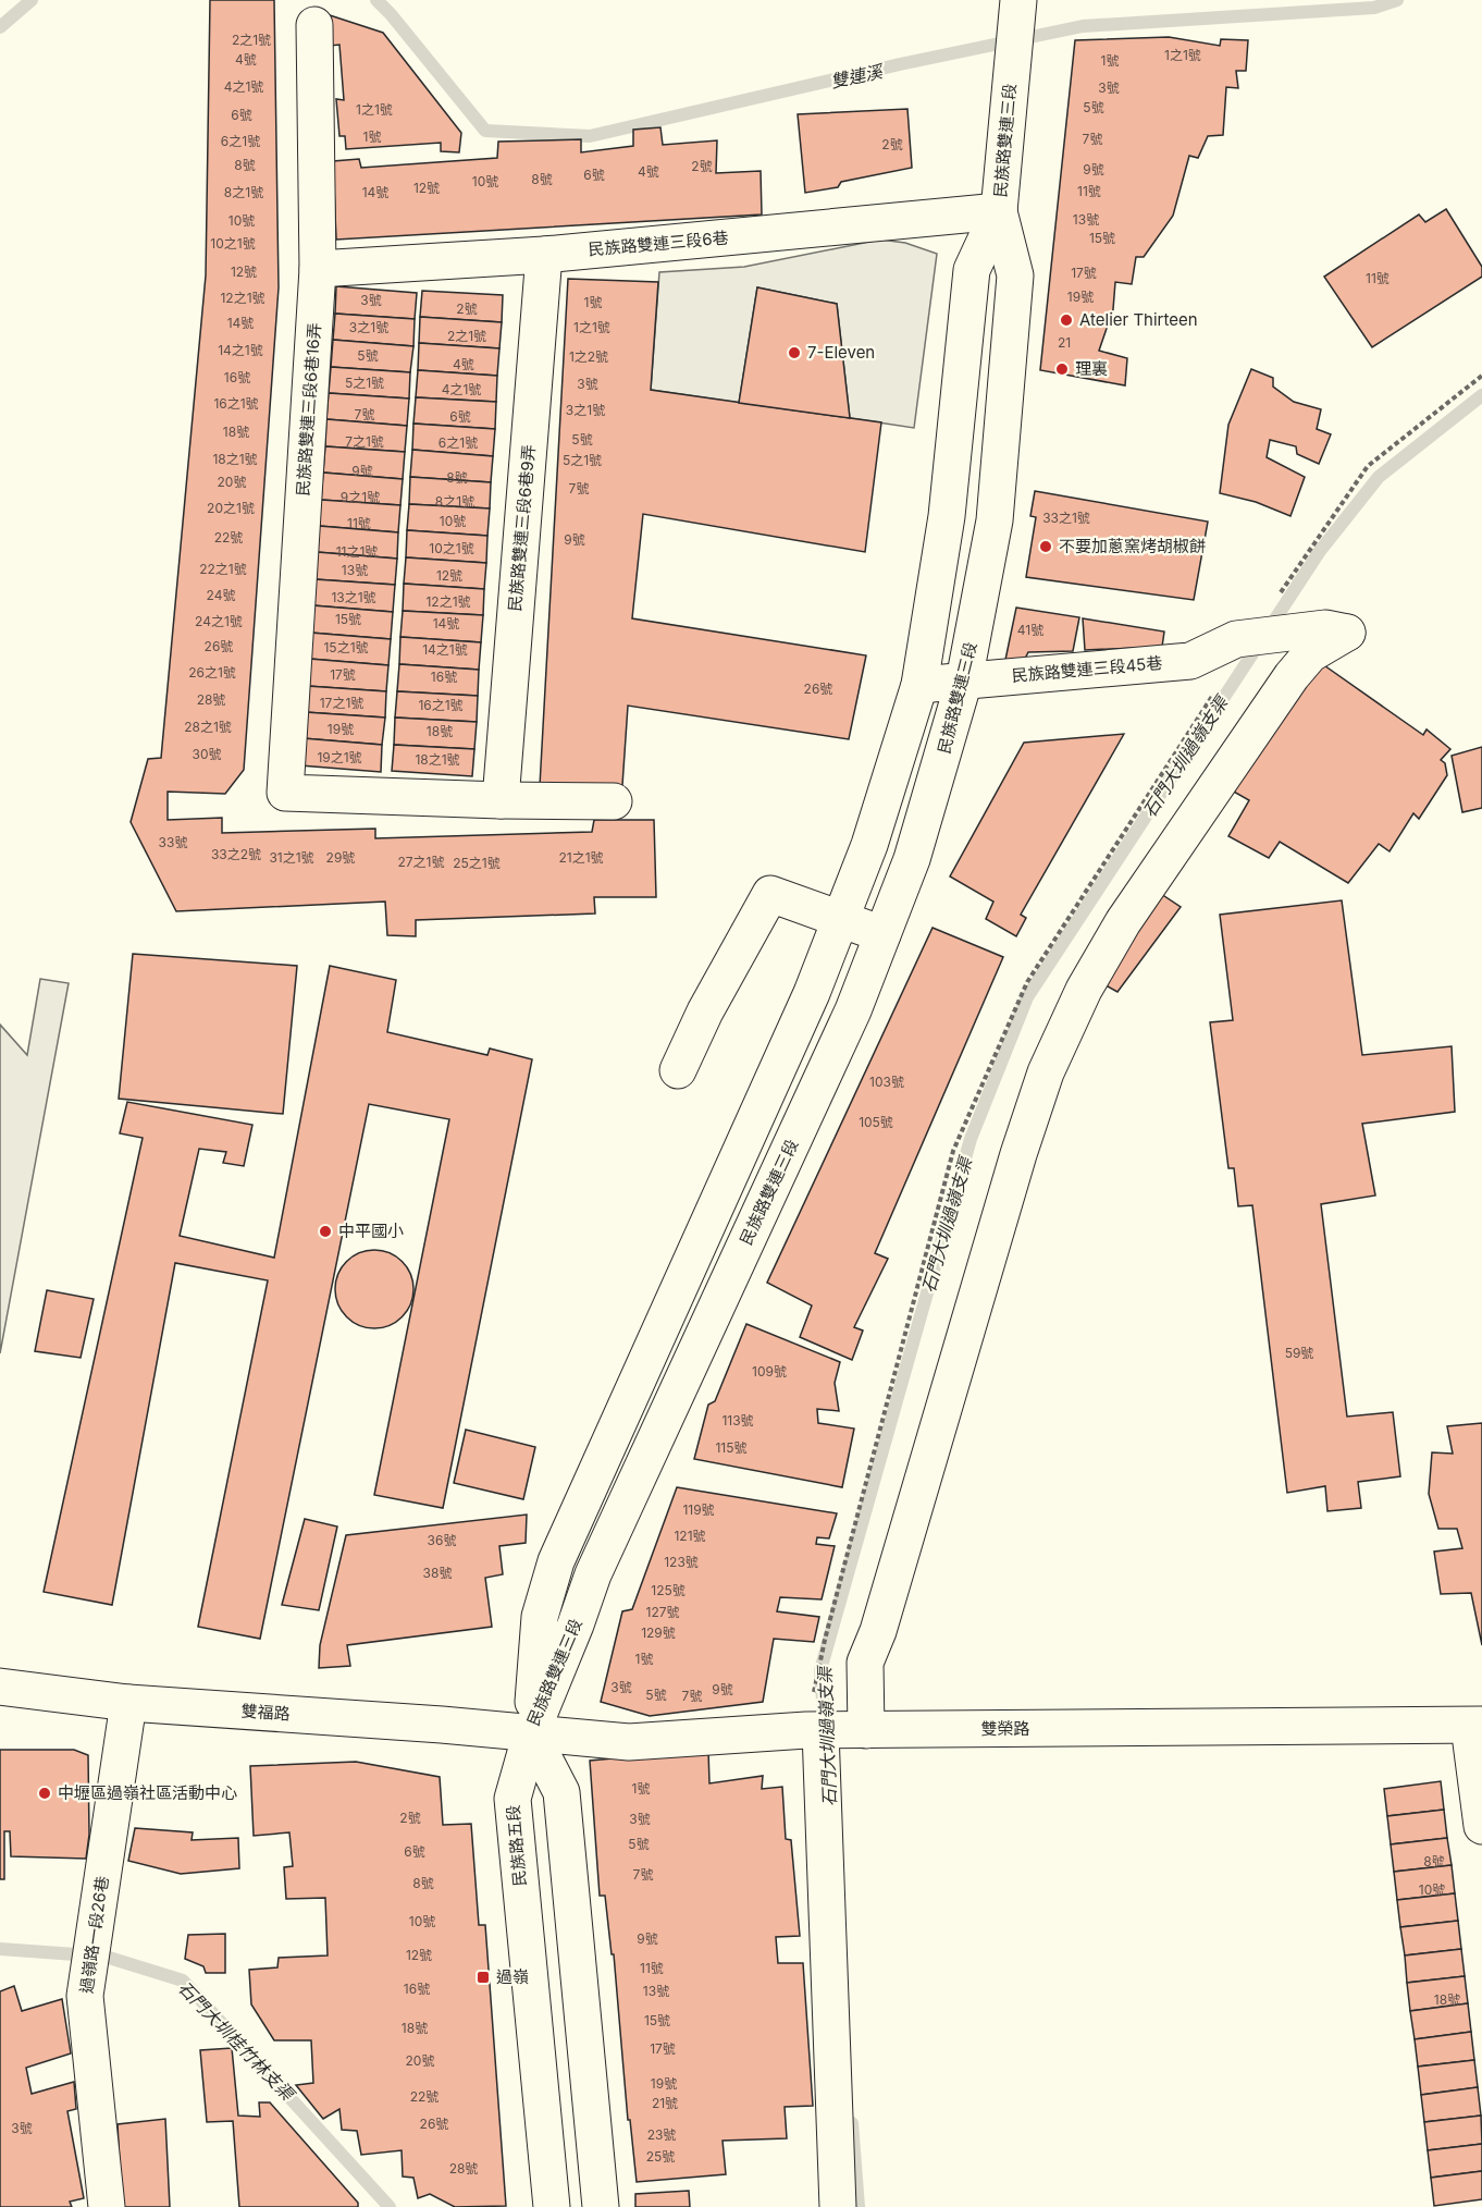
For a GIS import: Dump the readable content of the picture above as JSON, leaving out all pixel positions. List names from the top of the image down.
{
  "streets": {
    "main road": [
      "民族路雙連三段",
      "民族路雙連三段6巷",
      "民族路雙連三段6巷16弄",
      "民族路雙連三段6巷9弄",
      "民族路雙連三段45巷",
      "雙福路",
      "雙榮路",
      "民族路五段",
      "過嶺路一段26巷"
    ]
  },
  "crossings": [
    ["民族路雙連三段", "民族路雙連三段6巷"],
    ["民族路雙連三段", "民族路雙連三段45巷"],
    ["民族路雙連三段", "雙福路"],
    ["民族路雙連三段", "雙榮路"],
    ["民族路雙連三段", "民族路五段"],
    ["民族路雙連三段6巷", "民族路雙連三段6巷16弄"],
    ["民族路雙連三段6巷", "民族路雙連三段6巷9弄"],
    ["民族路雙連三段6巷16弄", "民族路雙連三段6巷9弄"],
    ["民族路雙連三段45巷", "雙榮路"],
    ["雙福路", "雙榮路"],
    ["雙福路", "民族路五段"],
    ["雙福路", "過嶺路一段26巷"],
    ["雙榮路", "民族路五段"]
  ],
  "water": ["雙連溪", "石門大圳過嶺支渠", "石門大圳桂竹林支渠"],
  "places": {
    "other": [
      "Atelier Thirteen",
      "7-Eleven",
      "理裏",
      "不要加蔥窯烤胡椒餅",
      "中平國小",
      "中壢區過嶺社區活動中心"
    ],
    "transit": ["過嶺"]
  },
  "house_numbers": [
    "2之1號",
    "1之1號",
    "4號",
    "1號",
    "4之1號",
    "3號",
    "5號",
    "1之1號",
    "6號",
    "1號",
    "7號",
    "6之1號",
    "2號",
    "8號",
    "2號",
    "9號",
    "4號",
    "6號",
    "8號",
    "10號",
    "12號",
    "11號",
    "8之1號",
    "14號",
    "13號",
    "10號",
    "15號",
    "10之1號",
    "12號",
    "17號",
    "11號",
    "19號",
    "12之1號",
    "3號",
    "1號",
    "2號",
    "14號",
    "3之1號",
    "1之1號",
    "2之1號",
    "21",
    "14之1號",
    "5號",
    "1之2號",
    "4號",
    "16號",
    "5之1號",
    "3號",
    "4之1號",
    "16之1號",
    "3之1號",
    "7號",
    "6號",
    "18號",
    "5號",
    "7之1號",
    "6之1號",
    "18之1號",
    "5之1號",
    "9號",
    "8號",
    "20號",
    "7號",
    "9之1號",
    "8之1號",
    "20之1號",
    "33之1號",
    "10號",
    "11號",
    "22號",
    "9號",
    "10之1號",
    "11之1號",
    "22之1號",
    "13號",
    "12號",
    "24號",
    "13之1號",
    "12之1號",
    "15號",
    "24之1號",
    "14號",
    "41號",
    "26號",
    "15之1號",
    "14之1號",
    "26之1號",
    "17號",
    "16號",
    "26號",
    "28號",
    "17之1號",
    "16之1號",
    "28之1號",
    "19號",
    "18號",
    "30號",
    "19之1號",
    "18之1號",
    "33號",
    "33之2號",
    "31之1號",
    "29號",
    "21之1號",
    "27之1號",
    "25之1號",
    "103號",
    "105號",
    "59號",
    "109號",
    "113號",
    "115號",
    "119號",
    "121號",
    "36號",
    "123號",
    "38號",
    "125號",
    "127號",
    "129號",
    "1號",
    "3號",
    "9號",
    "5號",
    "7號",
    "1號",
    "2號",
    "3號",
    "5號",
    "6號",
    "8號",
    "7號",
    "8號",
    "10號",
    "10號",
    "9號",
    "12號",
    "11號",
    "16號",
    "13號",
    "18號",
    "15號",
    "18號",
    "17號",
    "20號",
    "19號",
    "22號",
    "21號",
    "26號",
    "3號",
    "23號",
    "25號",
    "28號"
  ]
}
